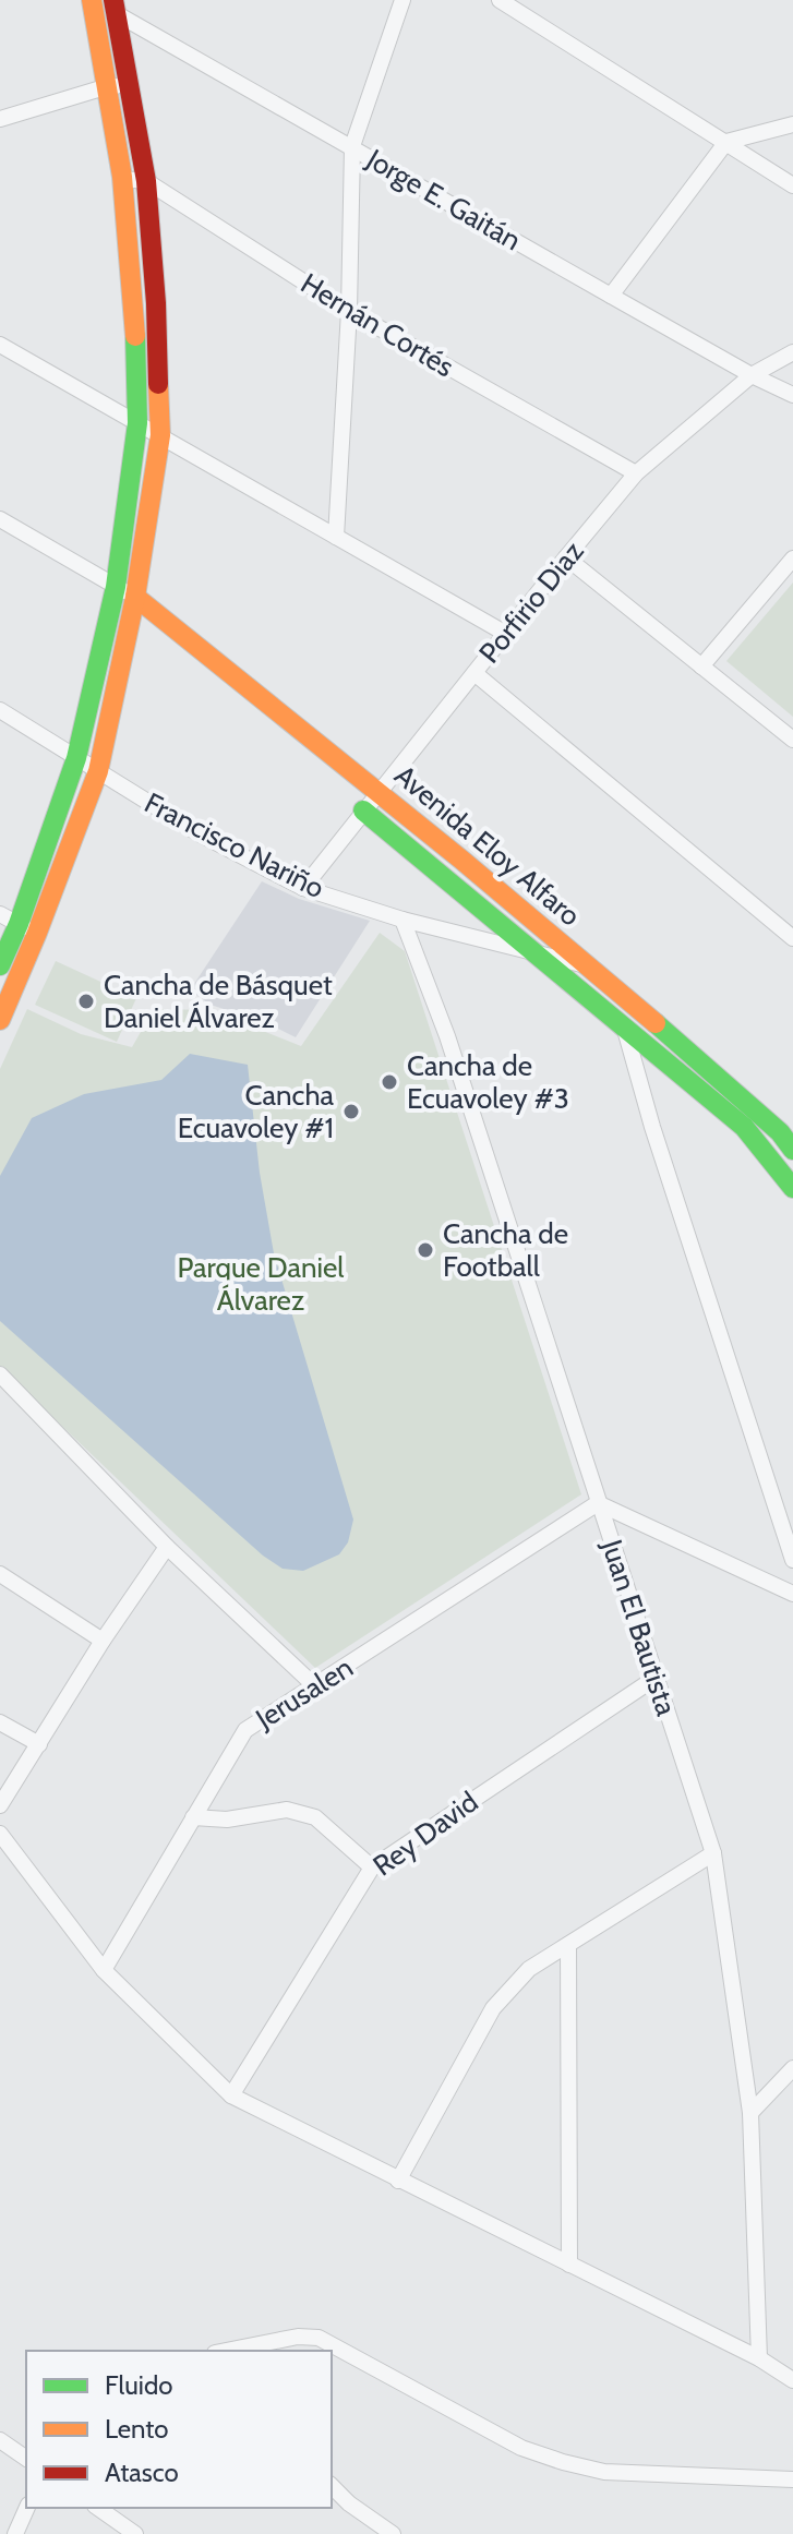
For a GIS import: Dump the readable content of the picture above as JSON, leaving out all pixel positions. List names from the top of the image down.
{
  "streets": {
    "main road": ["Avenida Eloy Alfaro"],
    "street": [
      "Jorge E. Gaitán",
      "Hernán Cortés",
      "Porfirio Diaz",
      "Francisco Nariño",
      "Juan El Bautista",
      "Jerusalen",
      "Rey David"
    ]
  },
  "crossings": [
    ["Jorge E. Gaitán", "Porfirio Diaz"],
    ["Hernán Cortés", "Porfirio Diaz"],
    ["Porfirio Diaz", "Francisco Nariño"],
    ["Porfirio Diaz", "Avenida Eloy Alfaro"],
    ["Francisco Nariño", "Avenida Eloy Alfaro"],
    ["Francisco Nariño", "Juan El Bautista"],
    ["Juan El Bautista", "Jerusalen"],
    ["Juan El Bautista", "Rey David"]
  ],
  "parks": ["Parque Daniel Álvarez"],
  "places": [
    "Cancha de Básquet Daniel Álvarez",
    "Cancha de Ecuavoley #3",
    "Cancha Ecuavoley #1",
    "Cancha de Football"
  ],
  "legend": ["Fluido", "Lento", "Atasco"]
}
